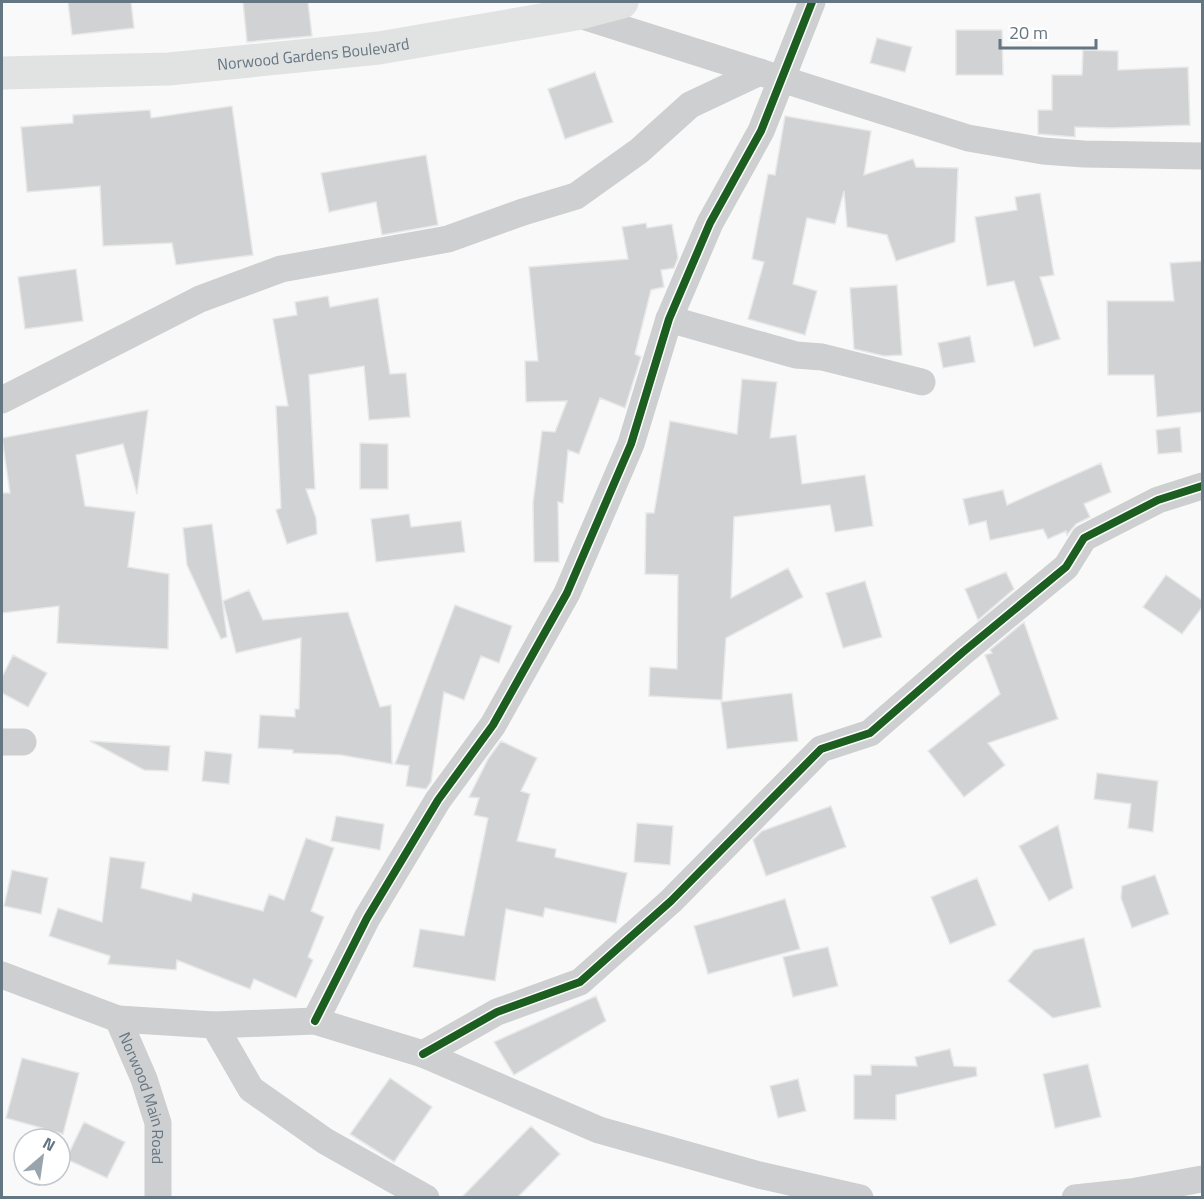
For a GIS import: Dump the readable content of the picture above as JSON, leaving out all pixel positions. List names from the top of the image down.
{
  "streets": {
    "street": ["Norwood Gardens Boulevard", "Norwood Main Road"]
  },
  "scale_bar": "20 m",
  "north": "top right"
}
